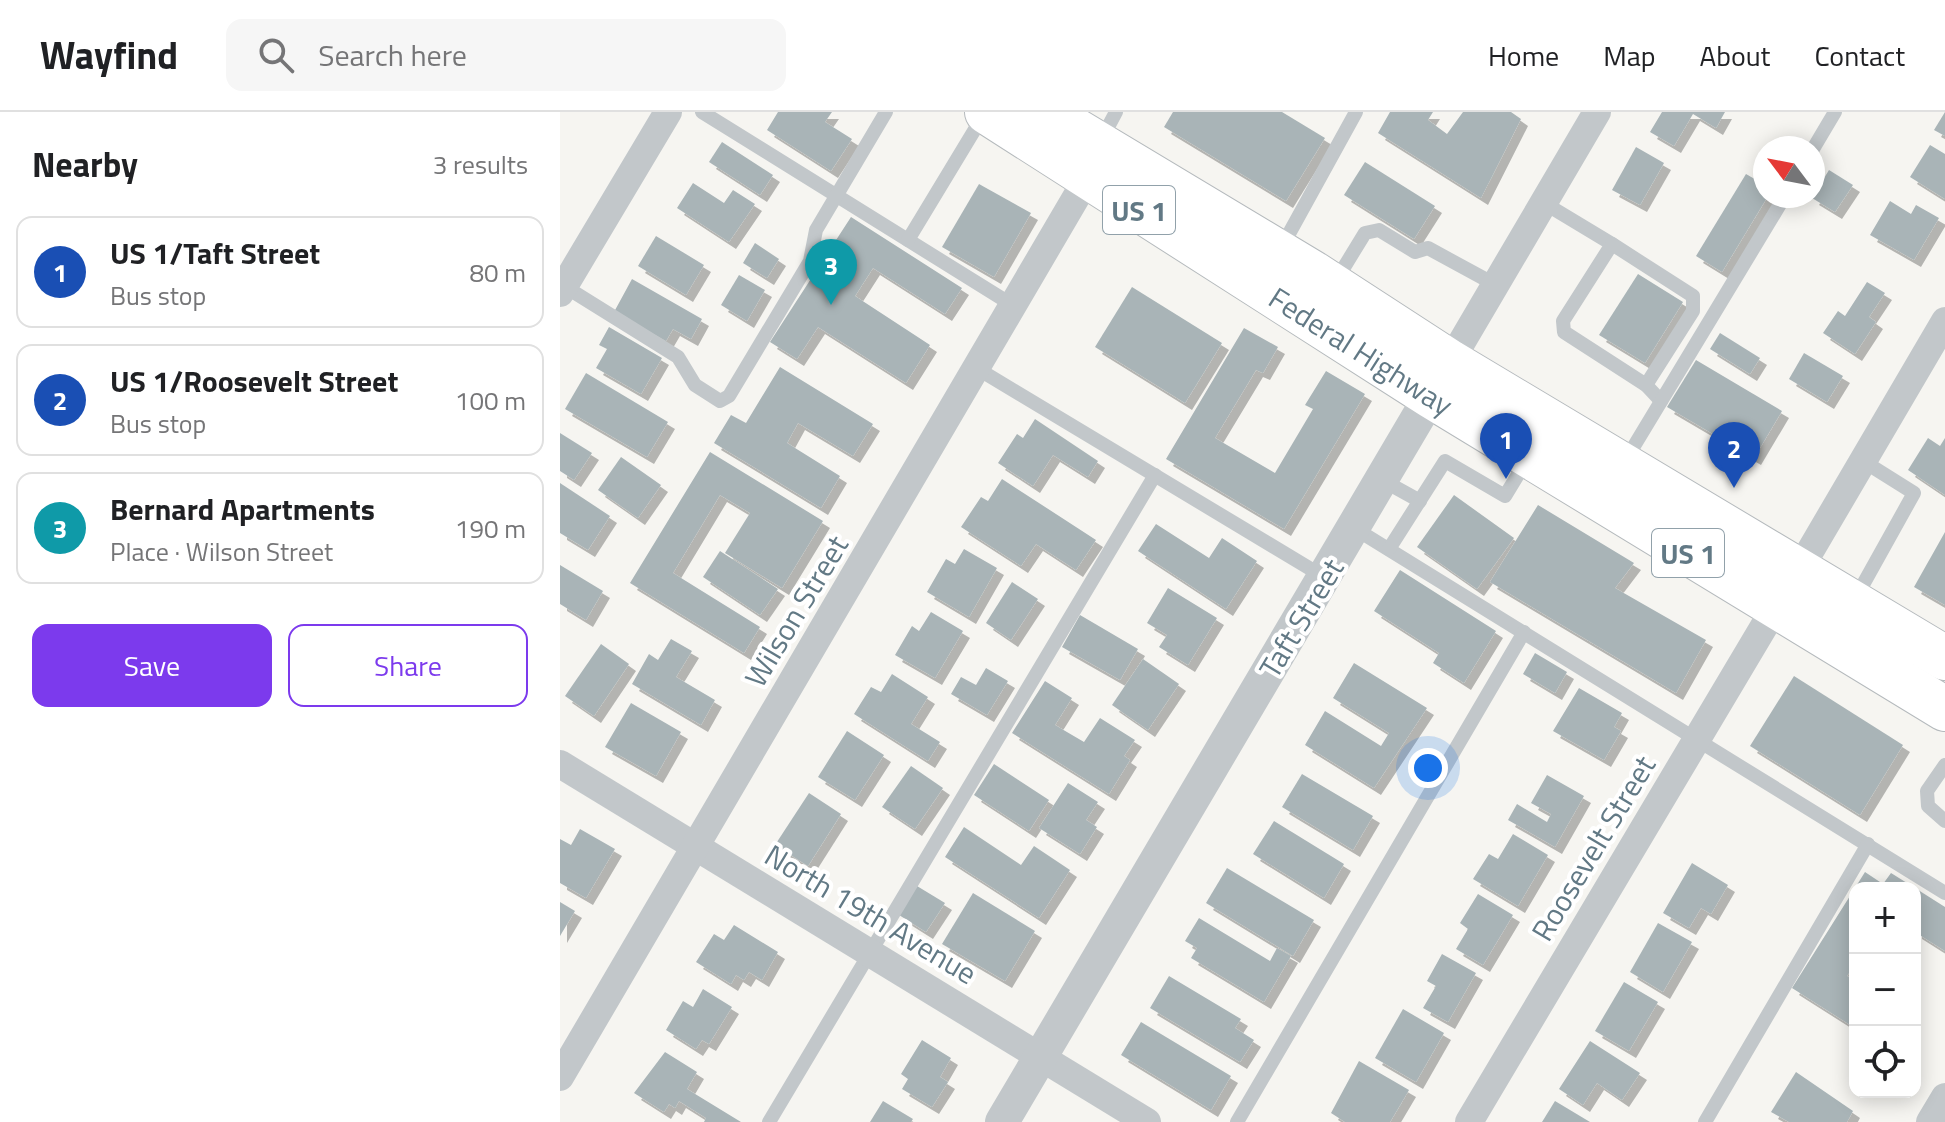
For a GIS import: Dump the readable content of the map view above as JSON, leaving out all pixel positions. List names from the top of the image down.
{
  "streets": {
    "main road": ["US 1", "Federal Highway"],
    "street": [
      "Wilson Street",
      "Taft Street",
      "Roosevelt Street",
      "North 19th Avenue"
    ]
  },
  "crossings": [
    ["Federal Highway", "Wilson Street"],
    ["Federal Highway", "Taft Street"],
    ["Federal Highway", "Roosevelt Street"],
    ["Wilson Street", "North 19th Avenue"],
    ["Taft Street", "North 19th Avenue"]
  ],
  "north": "top left",
  "page": {
    "header": "Wayfind",
    "search": "Search here",
    "nav": [
      "Home",
      "Map",
      "About",
      "Contact"
    ],
    "heading": ["Nearby", "3 results"],
    "list": [
      {
        "mark": "1",
        "name": "US 1/Taft Street",
        "note": "Bus stop",
        "value": "80 m"
      },
      {
        "mark": "2",
        "name": "US 1/Roosevelt Street",
        "note": "Bus stop",
        "value": "100 m"
      },
      {
        "mark": "3",
        "name": "Bernard Apartments",
        "note": "Place · Wilson Street",
        "value": "190 m"
      }
    ],
    "pins": ["3", "1", "2"],
    "buttons": ["Save", "Share"],
    "map_buttons": ["+", "−"]
  }
}
